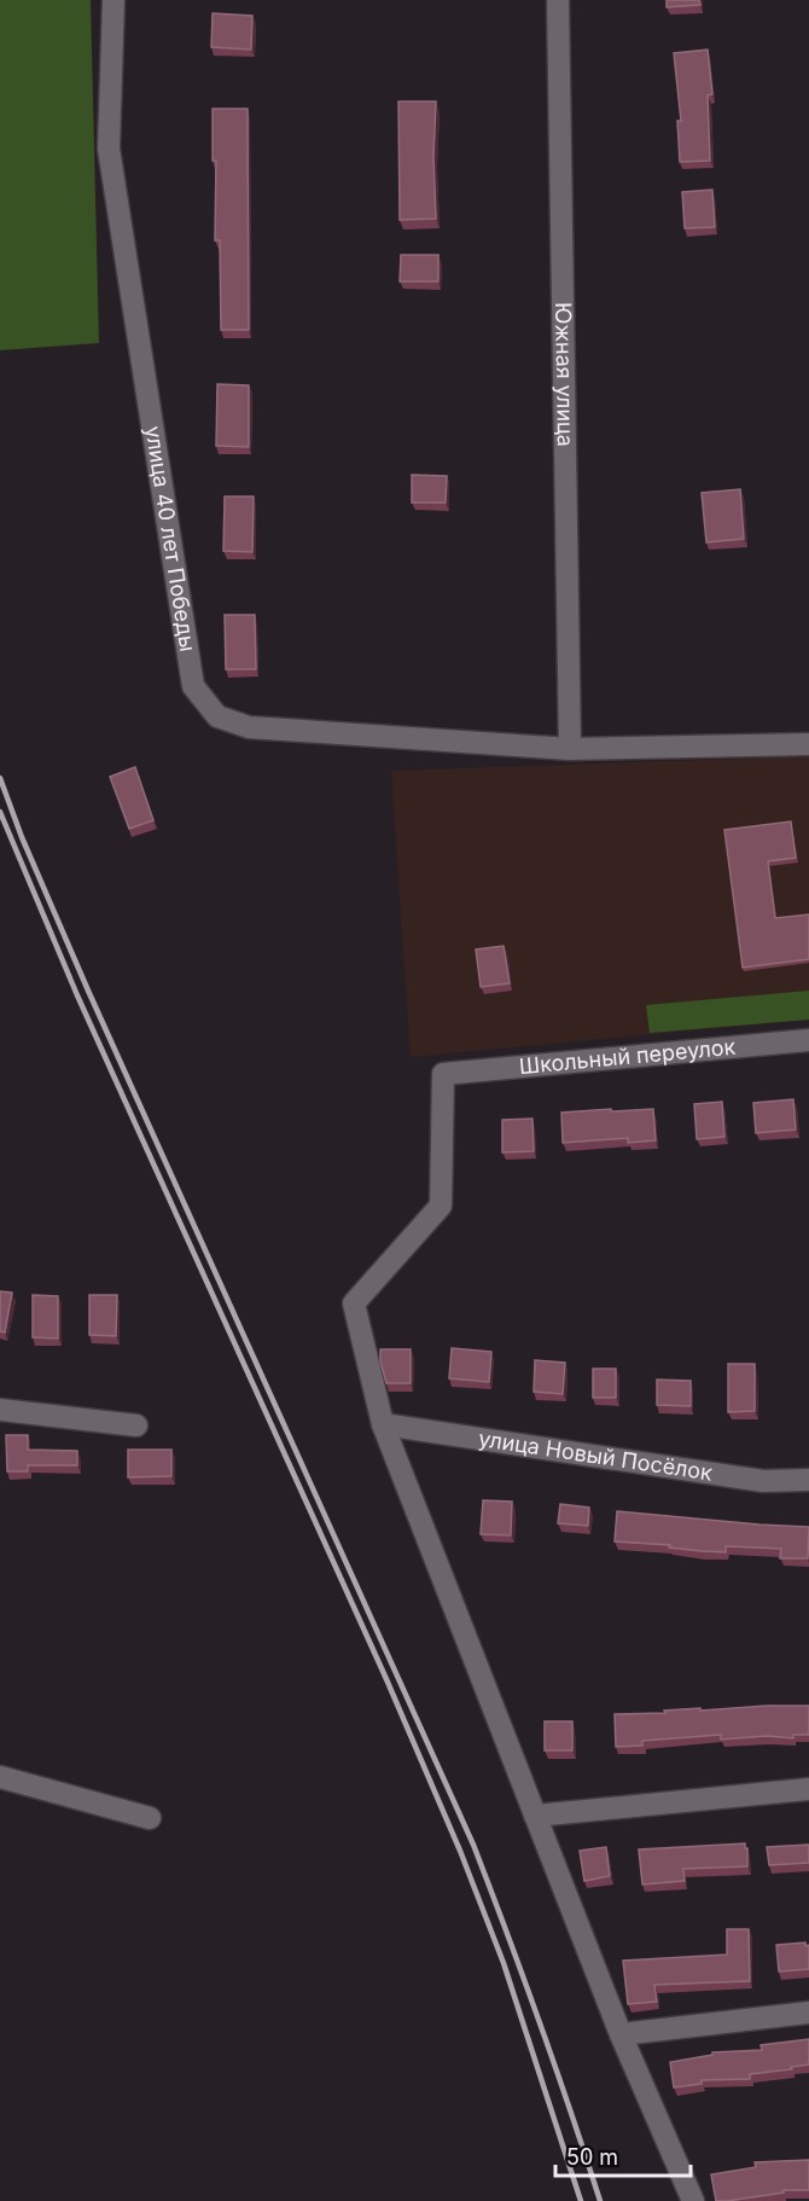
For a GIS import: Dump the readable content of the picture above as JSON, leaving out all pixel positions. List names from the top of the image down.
{
  "streets": {
    "street": [
      "Южная улица",
      "улица 40 лет Победы",
      "Школьный переулок",
      "улица Новый Посёлок"
    ]
  },
  "crossings": [
    ["Южная улица", "улица 40 лет Победы"],
    ["Школьный переулок", "улица Новый Посёлок"]
  ],
  "scale_bar": "50 m"
}
